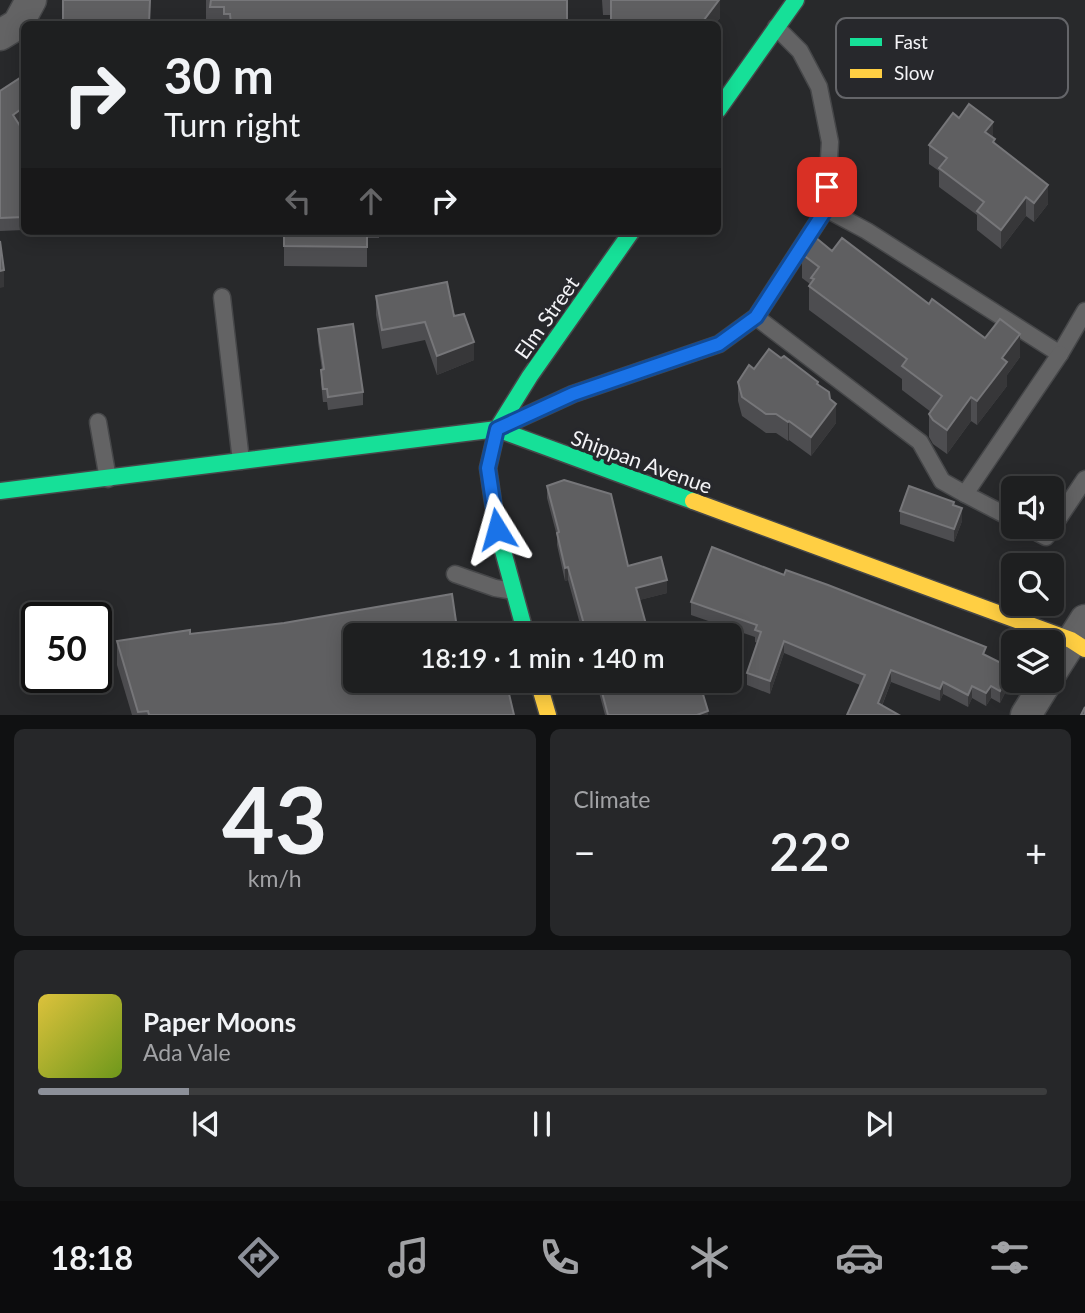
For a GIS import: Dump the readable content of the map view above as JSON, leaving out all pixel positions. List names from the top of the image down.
{
  "streets": {
    "street": ["Elm Street", "Shippan Avenue"]
  },
  "crossings": [
    ["Elm Street", "Shippan Avenue"]
  ],
  "legend": ["Fast", "Slow"],
  "page": {
    "turn": ["30 m", "Turn right"],
    "limit": "50",
    "trip": "18:19 · 1 min · 140 m",
    "tile": [
      ["43", "km/h"],
      "Climate"
    ],
    "heat": ["−", "22°", "+"],
    "song": ["Paper Moons", "Ada Vale"],
    "tabs": "18:18"
  }
}
